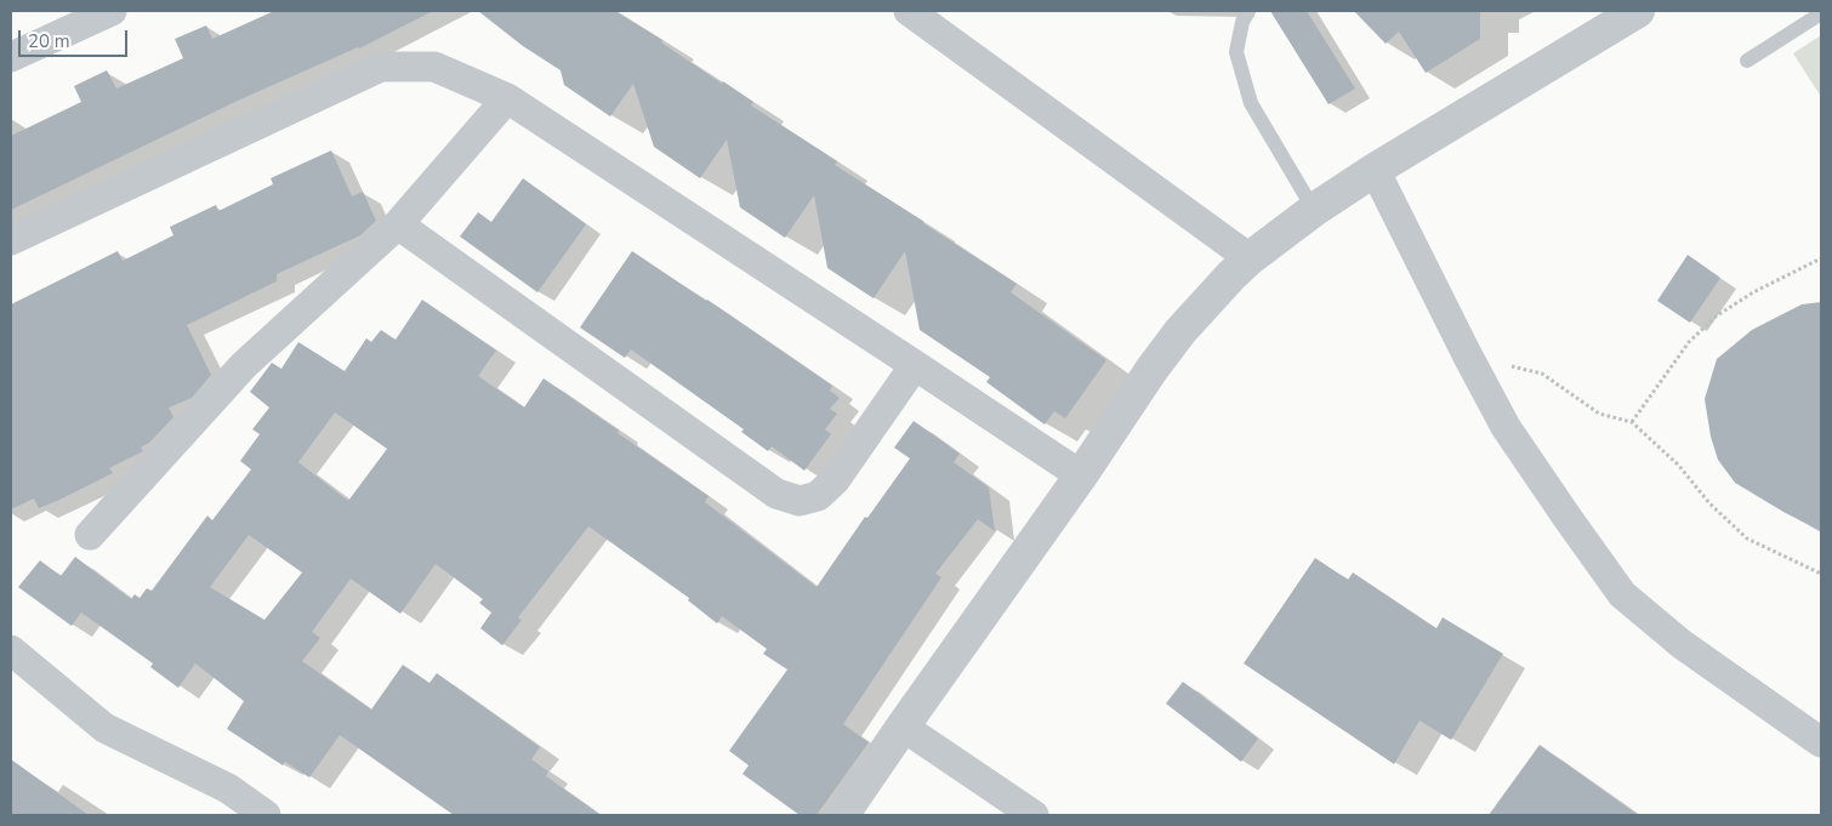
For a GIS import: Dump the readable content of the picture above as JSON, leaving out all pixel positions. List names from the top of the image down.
{
  "scale_bar": "20 m"
}
